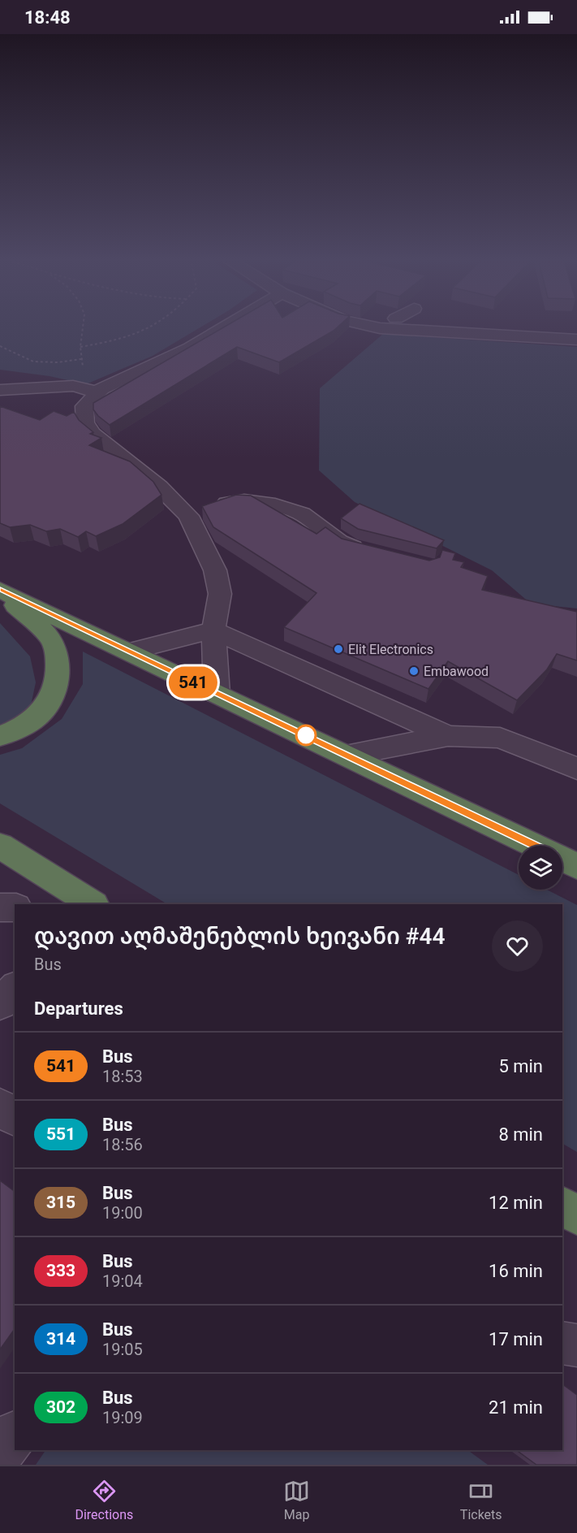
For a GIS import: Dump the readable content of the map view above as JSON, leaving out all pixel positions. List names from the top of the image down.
{
  "places": ["Elit Electronics", "Embawood"],
  "lines": ["bus line 541"],
  "page": {
    "status": "18:48",
    "on_map": "541",
    "heading": [
      ["დავით აღმაშენებლის ხეივანი #44", "Bus"],
      "Departures"
    ],
    "list": [
      {
        "mark": "541",
        "name": "Bus",
        "note": "18:53",
        "value": "5 min"
      },
      {
        "mark": "551",
        "name": "Bus",
        "note": "18:56",
        "value": "8 min"
      },
      {
        "mark": "315",
        "name": "Bus",
        "note": "19:00",
        "value": "12 min"
      },
      {
        "mark": "333",
        "name": "Bus",
        "note": "19:04",
        "value": "16 min"
      },
      {
        "mark": "314",
        "name": "Bus",
        "note": "19:05",
        "value": "17 min"
      },
      {
        "mark": "302",
        "name": "Bus",
        "note": "19:09",
        "value": "21 min"
      }
    ],
    "tabs": ["Directions", "Map", "Tickets"]
  }
}
